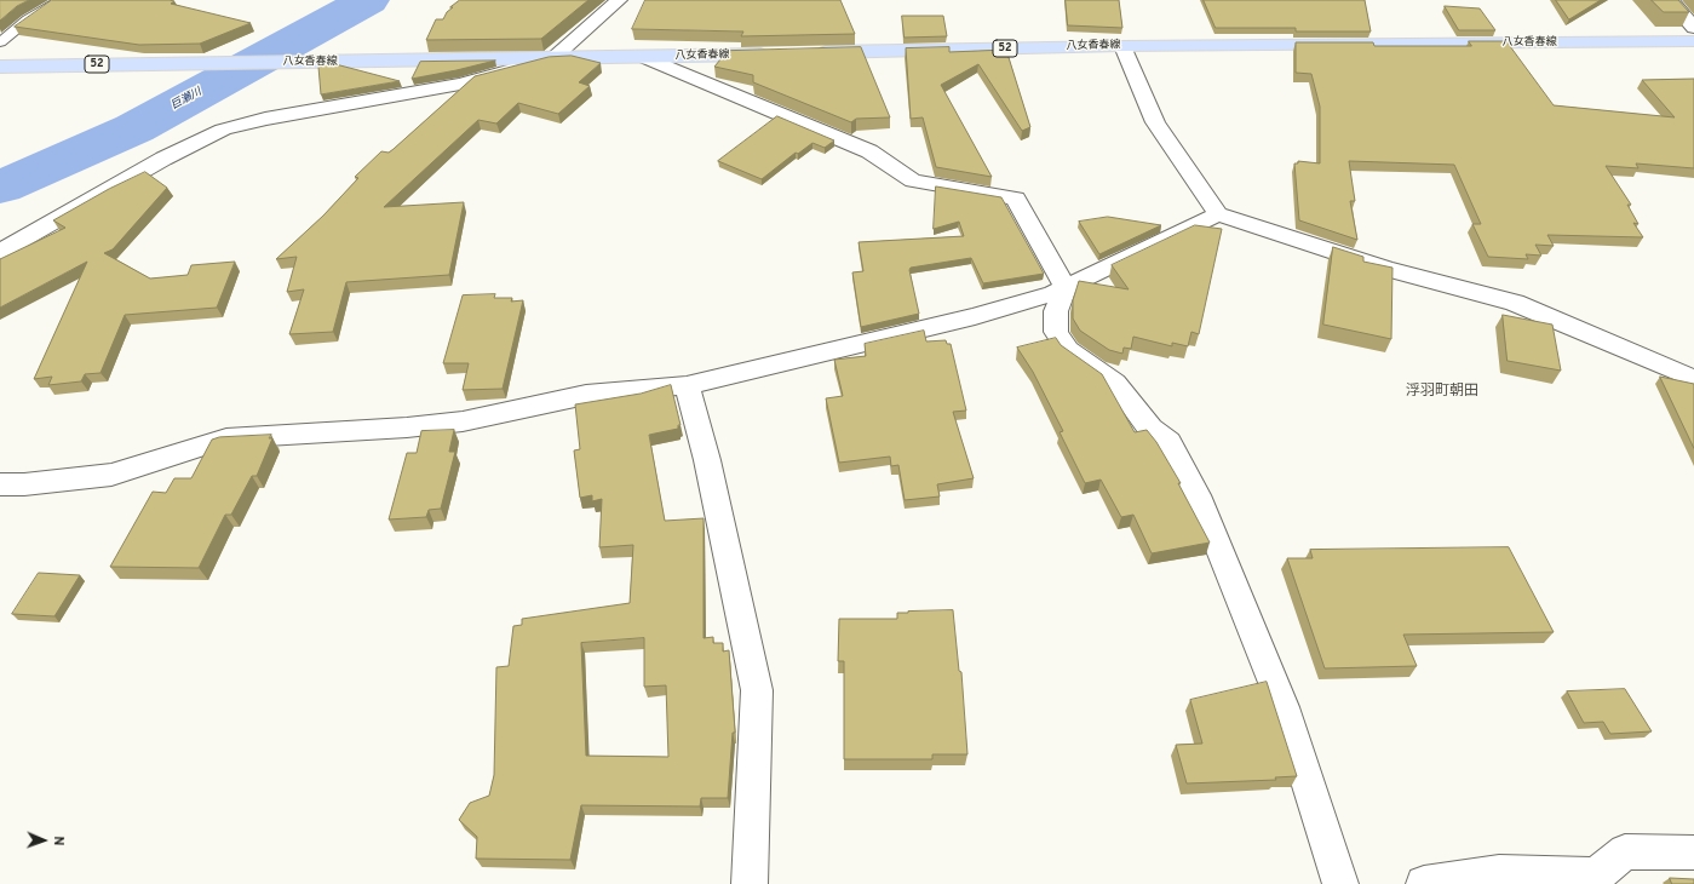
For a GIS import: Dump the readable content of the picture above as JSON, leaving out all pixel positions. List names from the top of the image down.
{
  "streets": {
    "main road": ["八女香春線", "52"]
  },
  "districts": ["浮羽町朝田"],
  "water": ["巨瀬川"],
  "north": "right"
}
